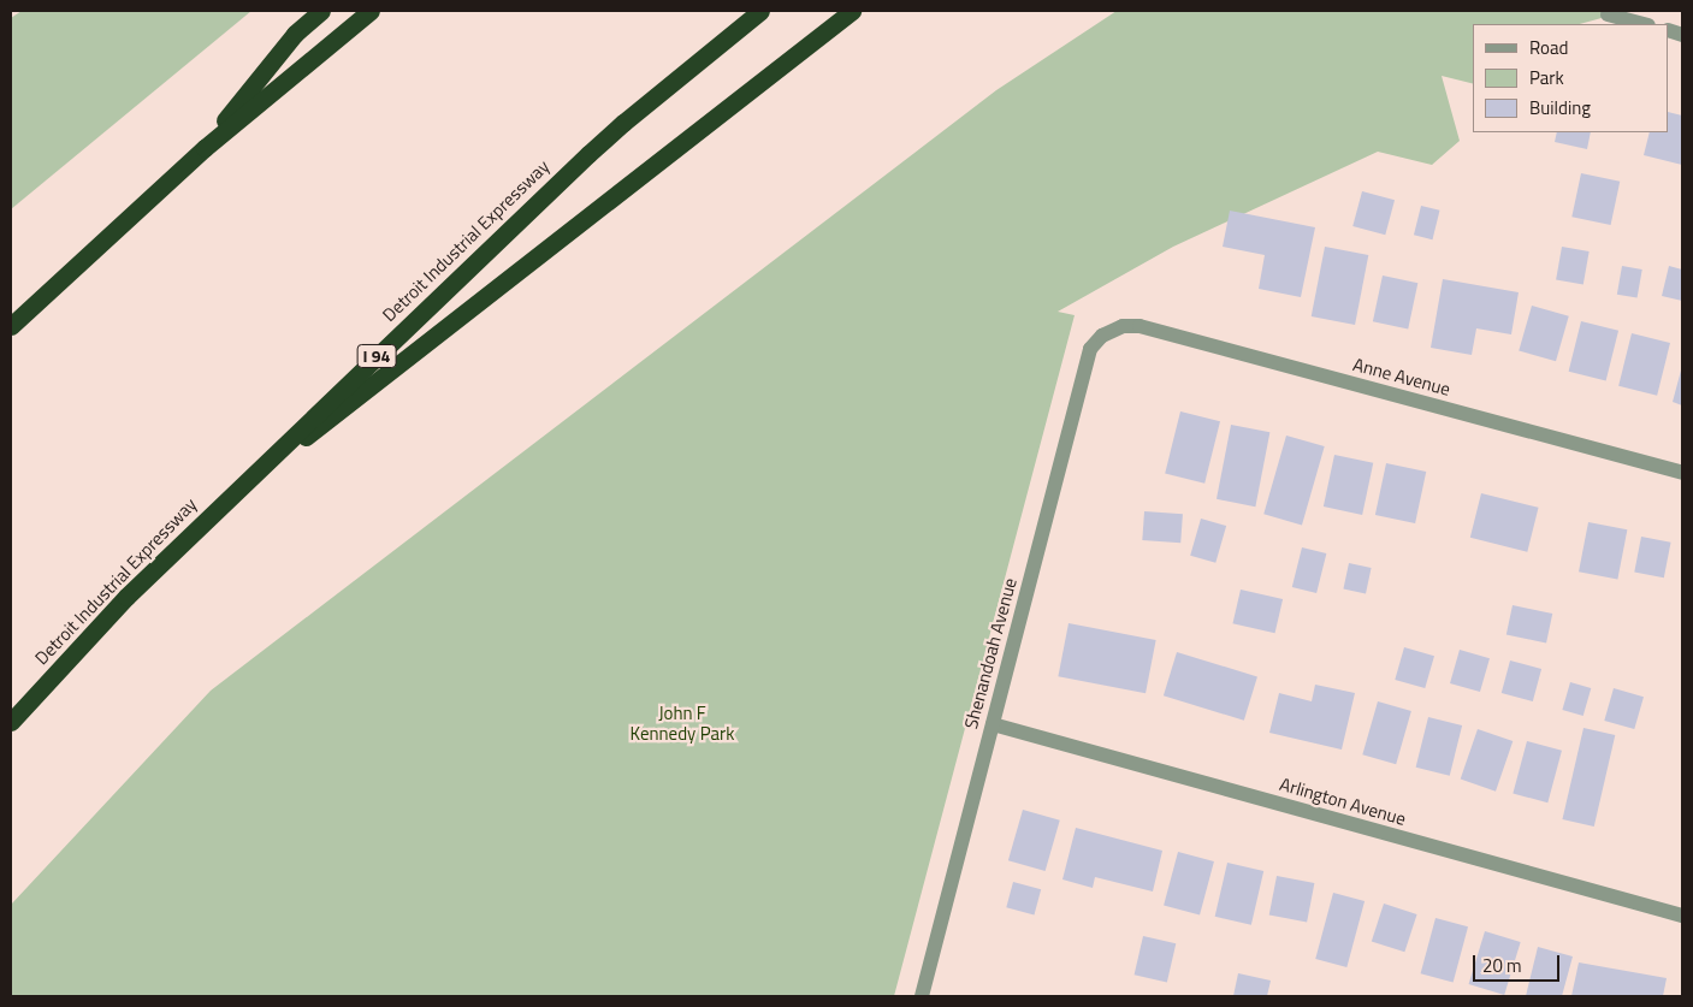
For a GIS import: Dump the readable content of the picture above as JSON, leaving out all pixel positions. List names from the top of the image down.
{
  "streets": {
    "highway": ["Detroit Industrial Expressway", "I 94"],
    "street": ["Anne Avenue", "Shenandoah Avenue", "Arlington Avenue"]
  },
  "crossings": [
    ["Anne Avenue", "Shenandoah Avenue"],
    ["Shenandoah Avenue", "Arlington Avenue"]
  ],
  "parks": ["John F Kennedy Park"],
  "legend": ["Road", "Park", "Building"],
  "scale_bar": "20 m"
}
